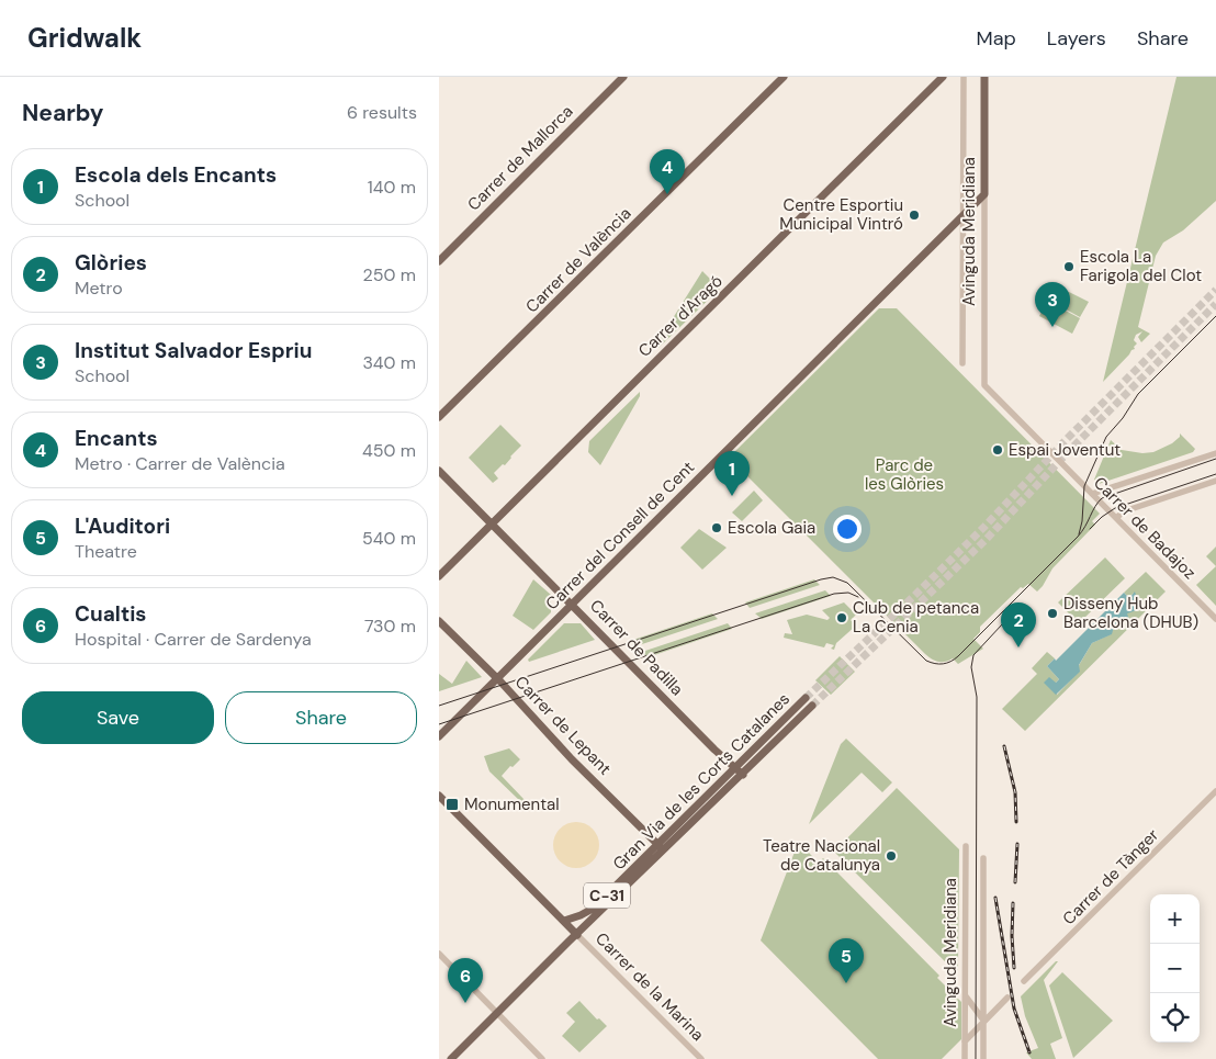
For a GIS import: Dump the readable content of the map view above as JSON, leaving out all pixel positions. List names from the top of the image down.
{
  "streets": {
    "main road": [
      "Carrer de Mallorca",
      "Avinguda Meridiana",
      "Carrer de València",
      "Carrer d'Aragó",
      "Carrer del Consell de Cent",
      "Carrer de Padilla",
      "Carrer de Lepant",
      "Gran Via de les Corts Catalanes",
      "C-31",
      "Carrer de la Marina"
    ],
    "street": ["Carrer de Badajoz", "Carrer de Tànger"]
  },
  "crossings": [
    ["Avinguda Meridiana", "Carrer de Badajoz"],
    ["Avinguda Meridiana", "Carrer del Consell de Cent"],
    ["Carrer d'Aragó", "Carrer de Padilla"],
    ["Carrer del Consell de Cent", "Carrer de Padilla"],
    ["Carrer del Consell de Cent", "Carrer de Lepant"],
    ["Carrer de Padilla", "Gran Via de les Corts Catalanes"],
    ["Carrer de Lepant", "Gran Via de les Corts Catalanes"],
    ["Gran Via de les Corts Catalanes", "Carrer de la Marina"]
  ],
  "parks": ["Parc de les Glòries"],
  "places": {
    "other": [
      "Centre Esportiu Municipal Vintró",
      "Escola La Farigola del Clot",
      "Espai Joventut",
      "Escola Gaia",
      "Disseny Hub Barcelona (DHUB)",
      "Club de petanca La Cenia",
      "Teatre Nacional de Catalunya"
    ],
    "transit": ["Monumental"]
  },
  "page": {
    "header": "Gridwalk",
    "nav": ["Map", "Layers", "Share"],
    "heading": ["Nearby", "6 results"],
    "list": [
      {
        "mark": "1",
        "name": "Escola dels Encants",
        "note": "School",
        "value": "140 m"
      },
      {
        "mark": "2",
        "name": "Glòries",
        "note": "Metro",
        "value": "250 m"
      },
      {
        "mark": "3",
        "name": "Institut Salvador Espriu",
        "note": "School",
        "value": "340 m"
      },
      {
        "mark": "4",
        "name": "Encants",
        "note": "Metro · Carrer de València",
        "value": "450 m"
      },
      {
        "mark": "5",
        "name": "L'Auditori",
        "note": "Theatre",
        "value": "540 m"
      },
      {
        "mark": "6",
        "name": "Cualtis",
        "note": "Hospital · Carrer de Sardenya",
        "value": "730 m"
      }
    ],
    "pins": [
      "4",
      "3",
      "1",
      "2",
      "5",
      "6"
    ],
    "buttons": ["Save", "Share"],
    "map_buttons": ["+", "−"]
  }
}
